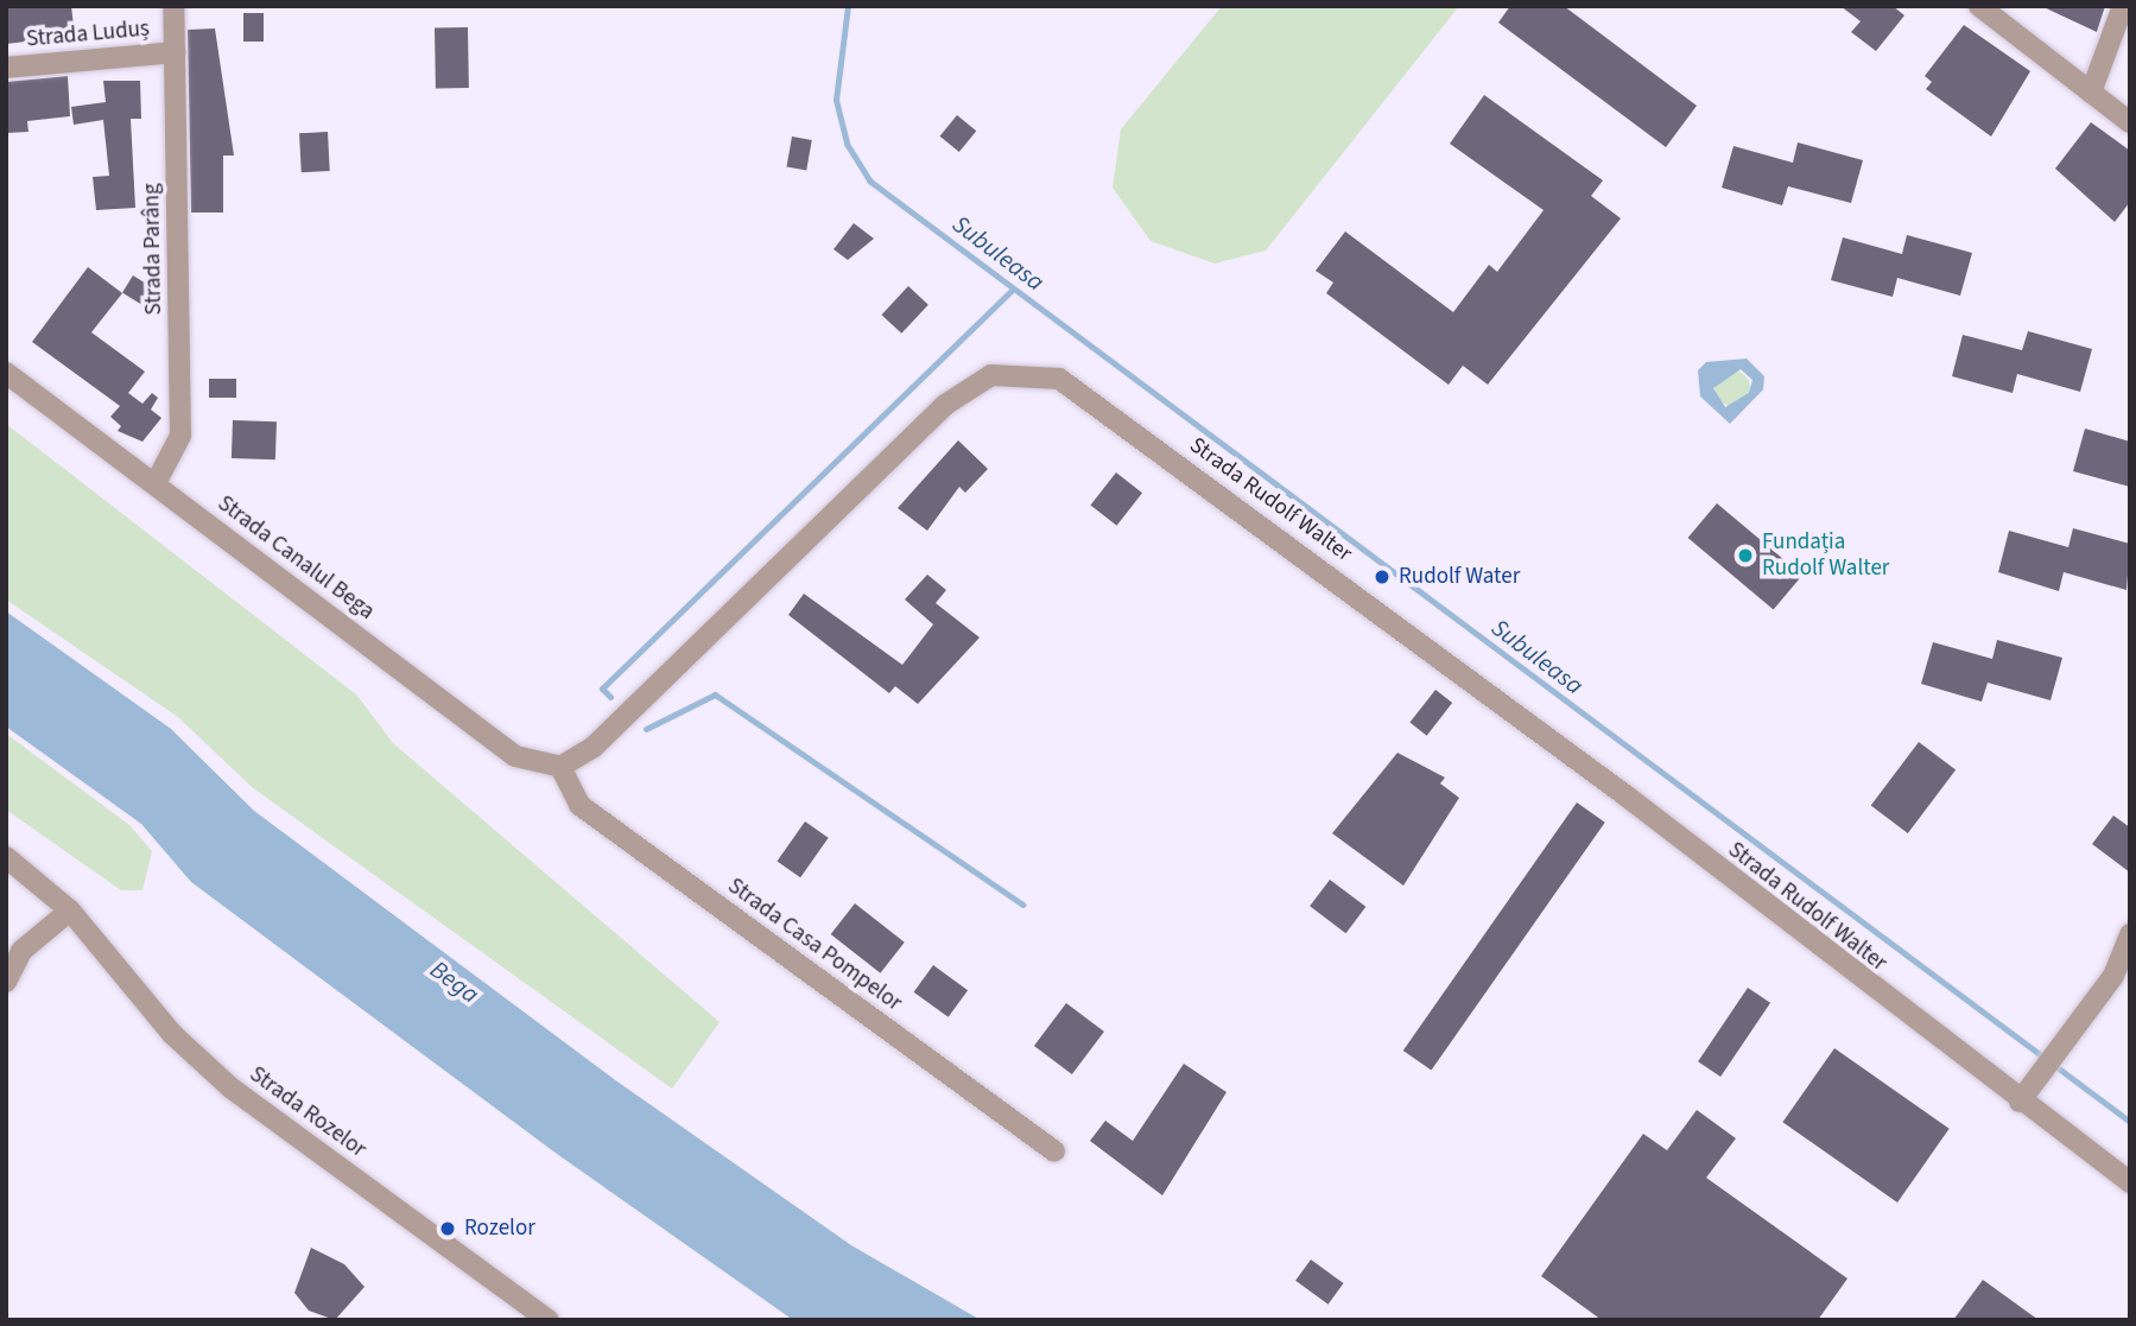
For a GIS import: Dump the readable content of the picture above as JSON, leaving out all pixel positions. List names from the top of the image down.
{
  "streets": {
    "street": [
      "Strada Luduș",
      "Strada Parâng",
      "Strada Rudolf Walter",
      "Strada Canalul Bega",
      "Strada Casa Pompelor",
      "Strada Rozelor"
    ]
  },
  "crossings": [
    ["Strada Luduș", "Strada Parâng"],
    ["Strada Parâng", "Strada Canalul Bega"],
    ["Strada Rudolf Walter", "Strada Canalul Bega"],
    ["Strada Rudolf Walter", "Strada Casa Pompelor"],
    ["Strada Canalul Bega", "Strada Casa Pompelor"]
  ],
  "water": ["Subuleasa", "Bega"],
  "places": ["Fundația Rudolf Walter", "Rudolf Water", "Rozelor"]
}
